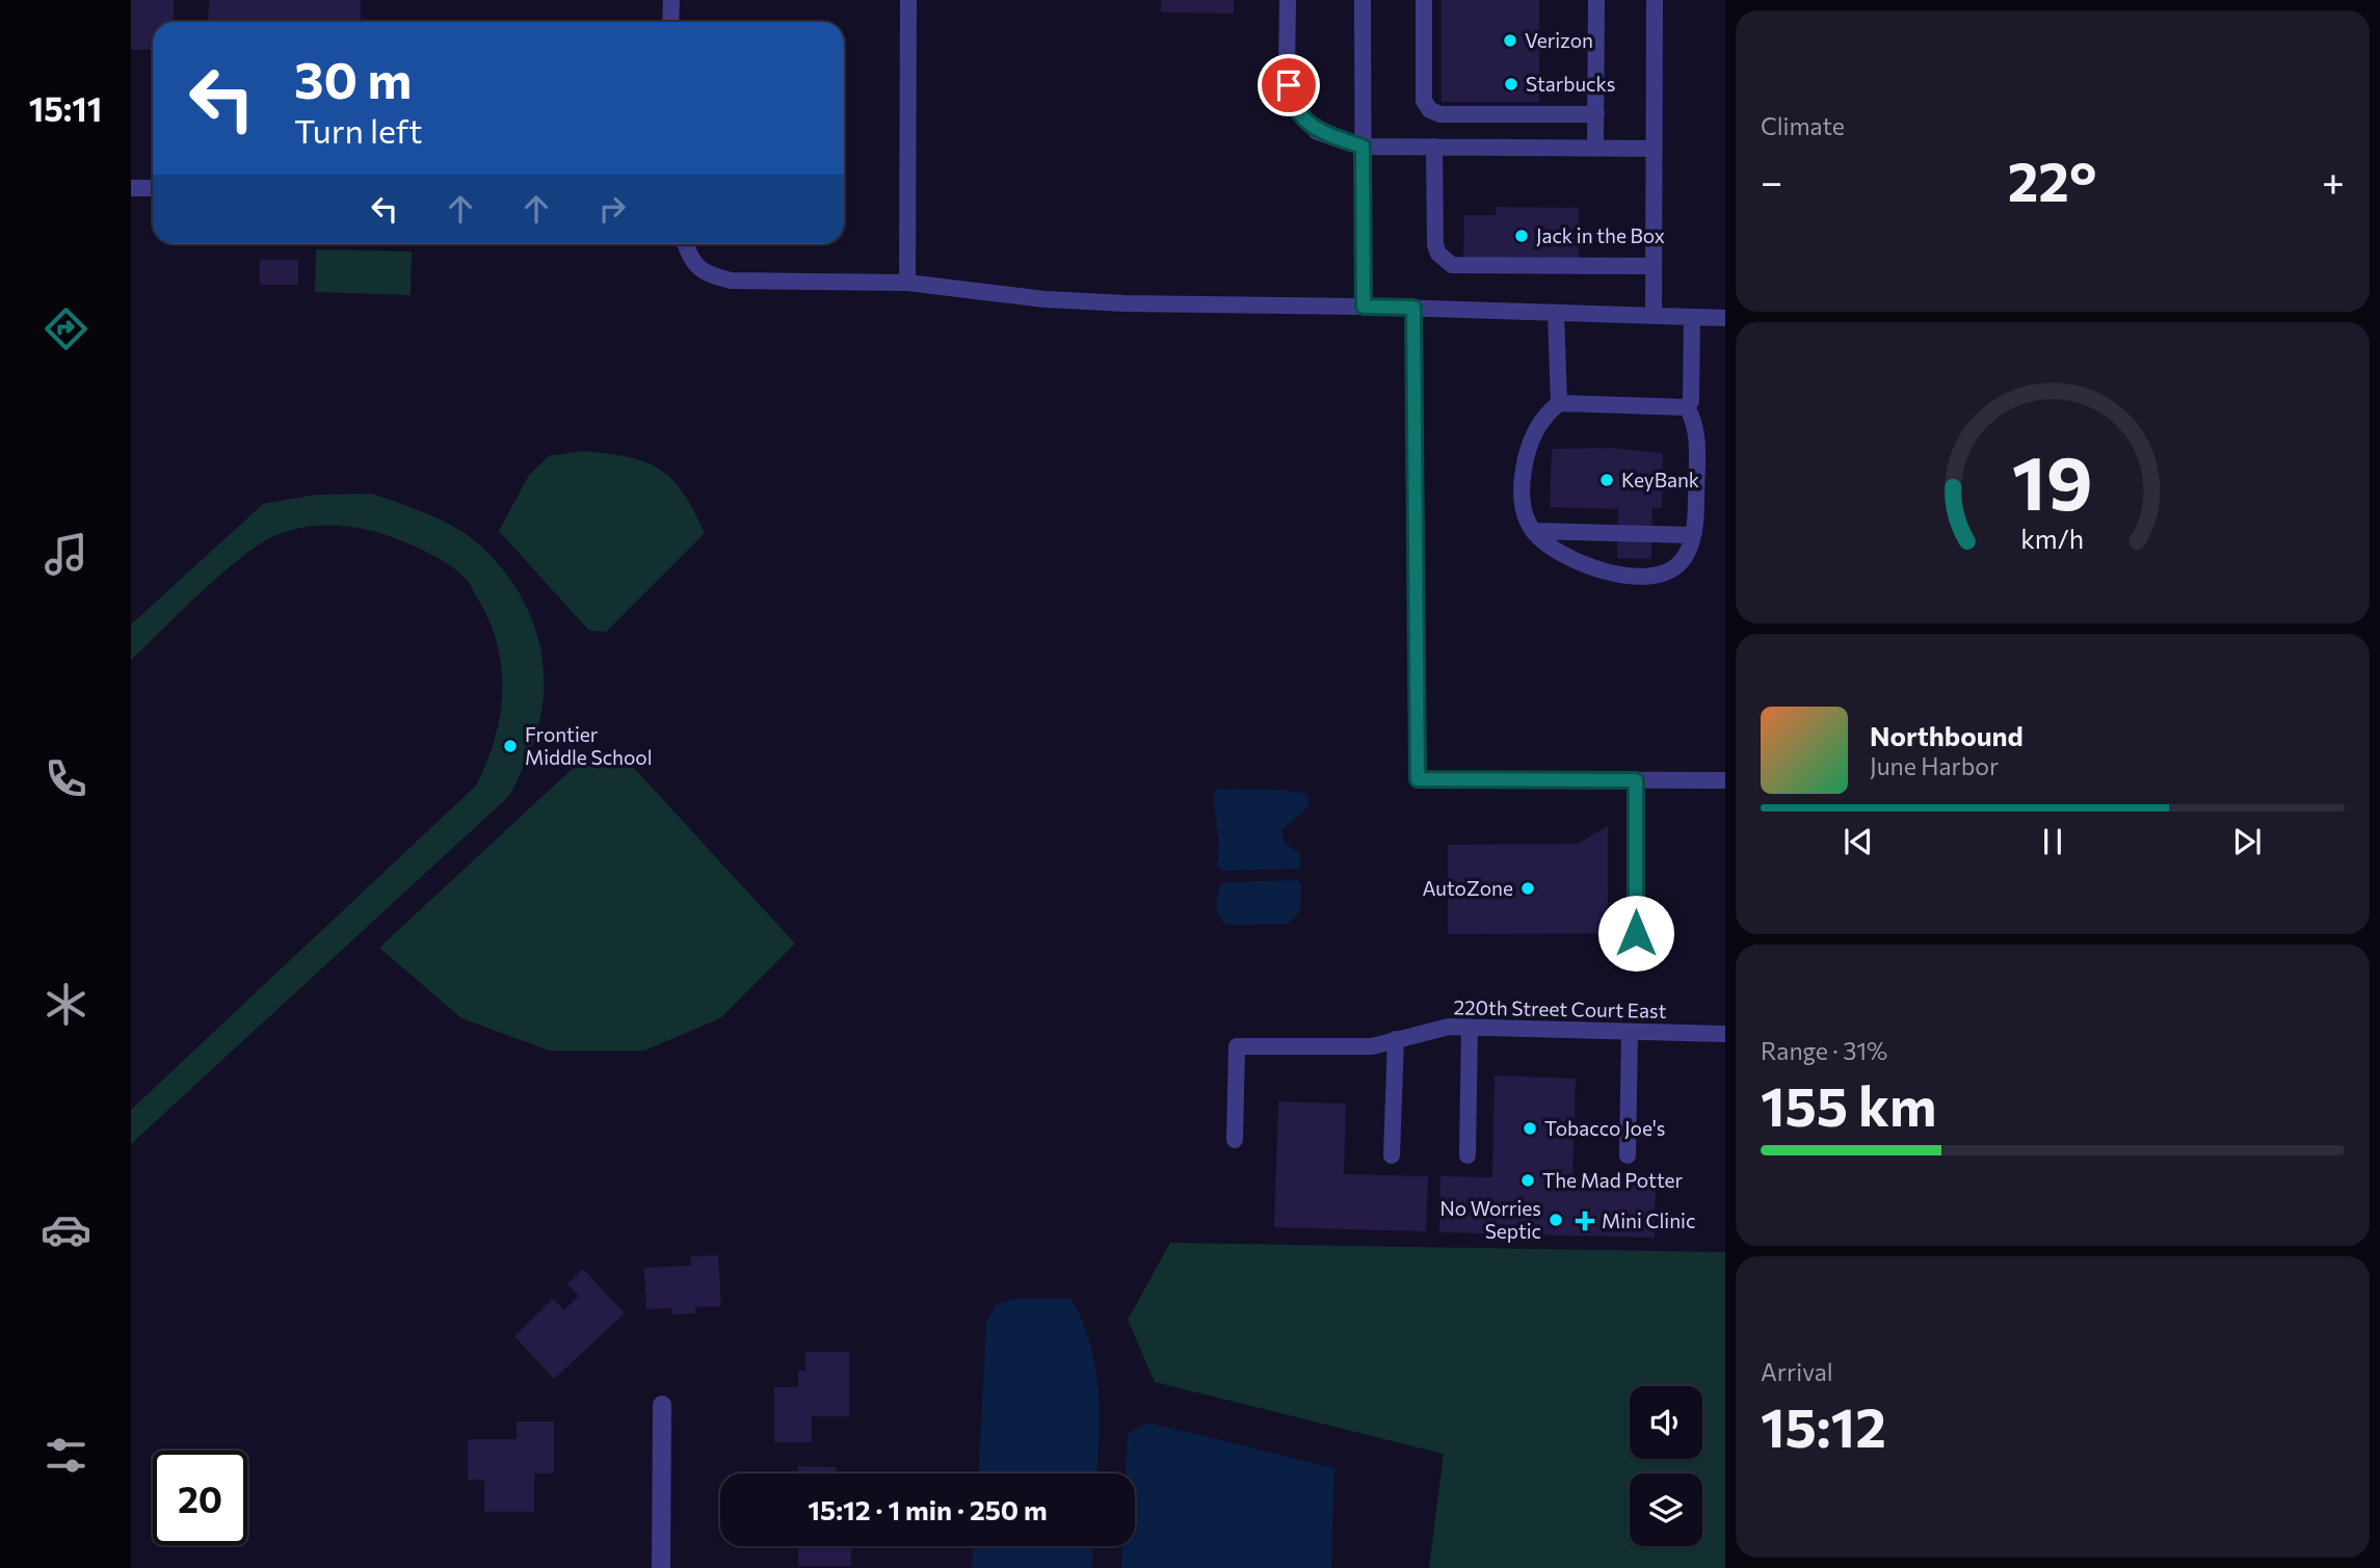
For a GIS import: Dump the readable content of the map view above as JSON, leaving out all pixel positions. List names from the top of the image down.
{
  "streets": {
    "lane": ["220th Street Court East"]
  },
  "places": {
    "other": [
      "Verizon",
      "Starbucks",
      "Jack in the Box",
      "KeyBank",
      "Frontier Middle School",
      "AutoZone",
      "Tobacco Joe's",
      "The Mad Potter",
      "No Worries Septic"
    ],
    "health": ["Mini Clinic"]
  },
  "page": {
    "tabs": "15:11",
    "tile": [
      "Climate",
      ["Range · 31%", "155 km"],
      ["Arrival", "15:12"]
    ],
    "turn": ["30 m", "Turn left"],
    "heat": ["−", "22°", "+"],
    "song": ["Northbound", "June Harbor"],
    "limit": "20",
    "trip": "15:12 · 1 min · 250 m",
    "gauge": ["19", "km/h"]
  }
}
